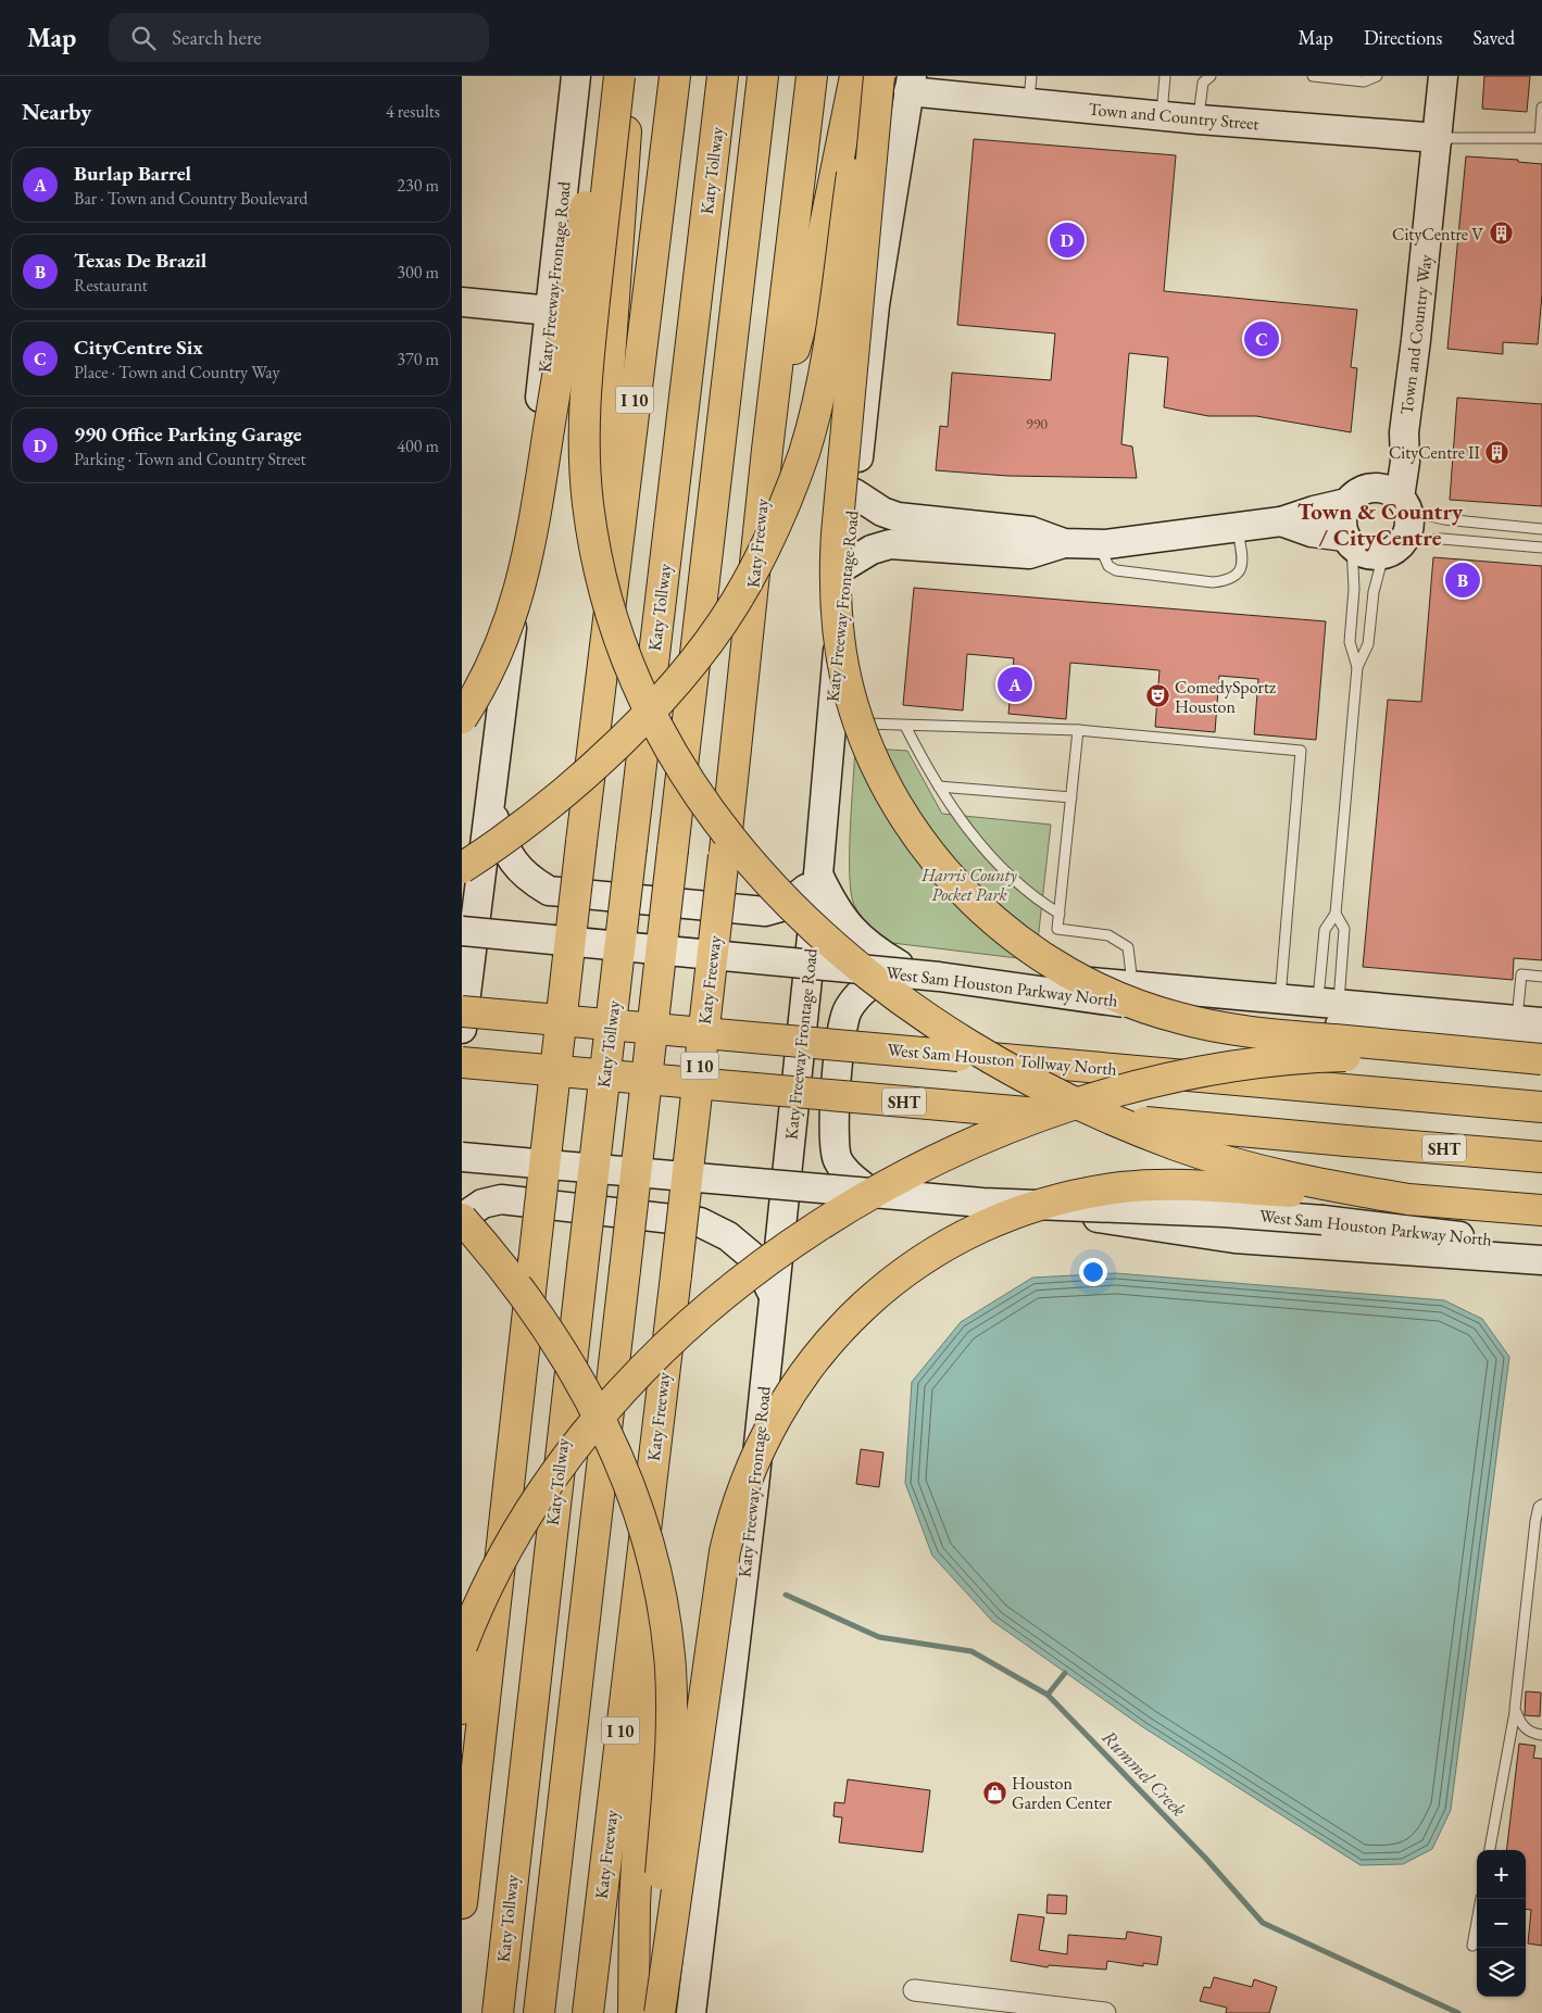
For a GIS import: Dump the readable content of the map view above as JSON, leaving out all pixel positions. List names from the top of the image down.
{
  "streets": {
    "highway": [
      "Katy Tollway",
      "I 10",
      "Katy Freeway",
      "West Sam Houston Tollway North",
      "SHT"
    ],
    "main road": [
      "Town and Country Street",
      "Katy Freeway Frontage Road",
      "Town and Country Way",
      "West Sam Houston Parkway North"
    ]
  },
  "crossings": [
    ["Town and Country Street", "Katy Freeway Frontage Road"],
    ["Town and Country Street", "Town and Country Way"],
    ["Katy Freeway Frontage Road", "West Sam Houston Parkway North"]
  ],
  "districts": ["Town & Country / CityCentre"],
  "water": ["Rummel Creek"],
  "parks": ["Harris County Pocket Park"],
  "places": {
    "building": ["CityCentre V", "CityCentre II"],
    "theatre": ["ComedySportz Houston"],
    "shop": ["Houston Garden Center"]
  },
  "house_numbers": ["990"],
  "page": {
    "header": "Map",
    "search": "Search here",
    "nav": ["Map", "Directions", "Saved"],
    "heading": ["Nearby", "4 results"],
    "list": [
      {
        "mark": "A",
        "name": "Burlap Barrel",
        "note": "Bar · Town and Country Boulevard",
        "value": "230 m"
      },
      {
        "mark": "B",
        "name": "Texas De Brazil",
        "note": "Restaurant",
        "value": "300 m"
      },
      {
        "mark": "C",
        "name": "CityCentre Six",
        "note": "Place · Town and Country Way",
        "value": "370 m"
      },
      {
        "mark": "D",
        "name": "990 Office Parking Garage",
        "note": "Parking · Town and Country Street",
        "value": "400 m"
      }
    ],
    "pins": [
      "D",
      "C",
      "B",
      "A"
    ],
    "map_buttons": ["+", "−"]
  }
}
